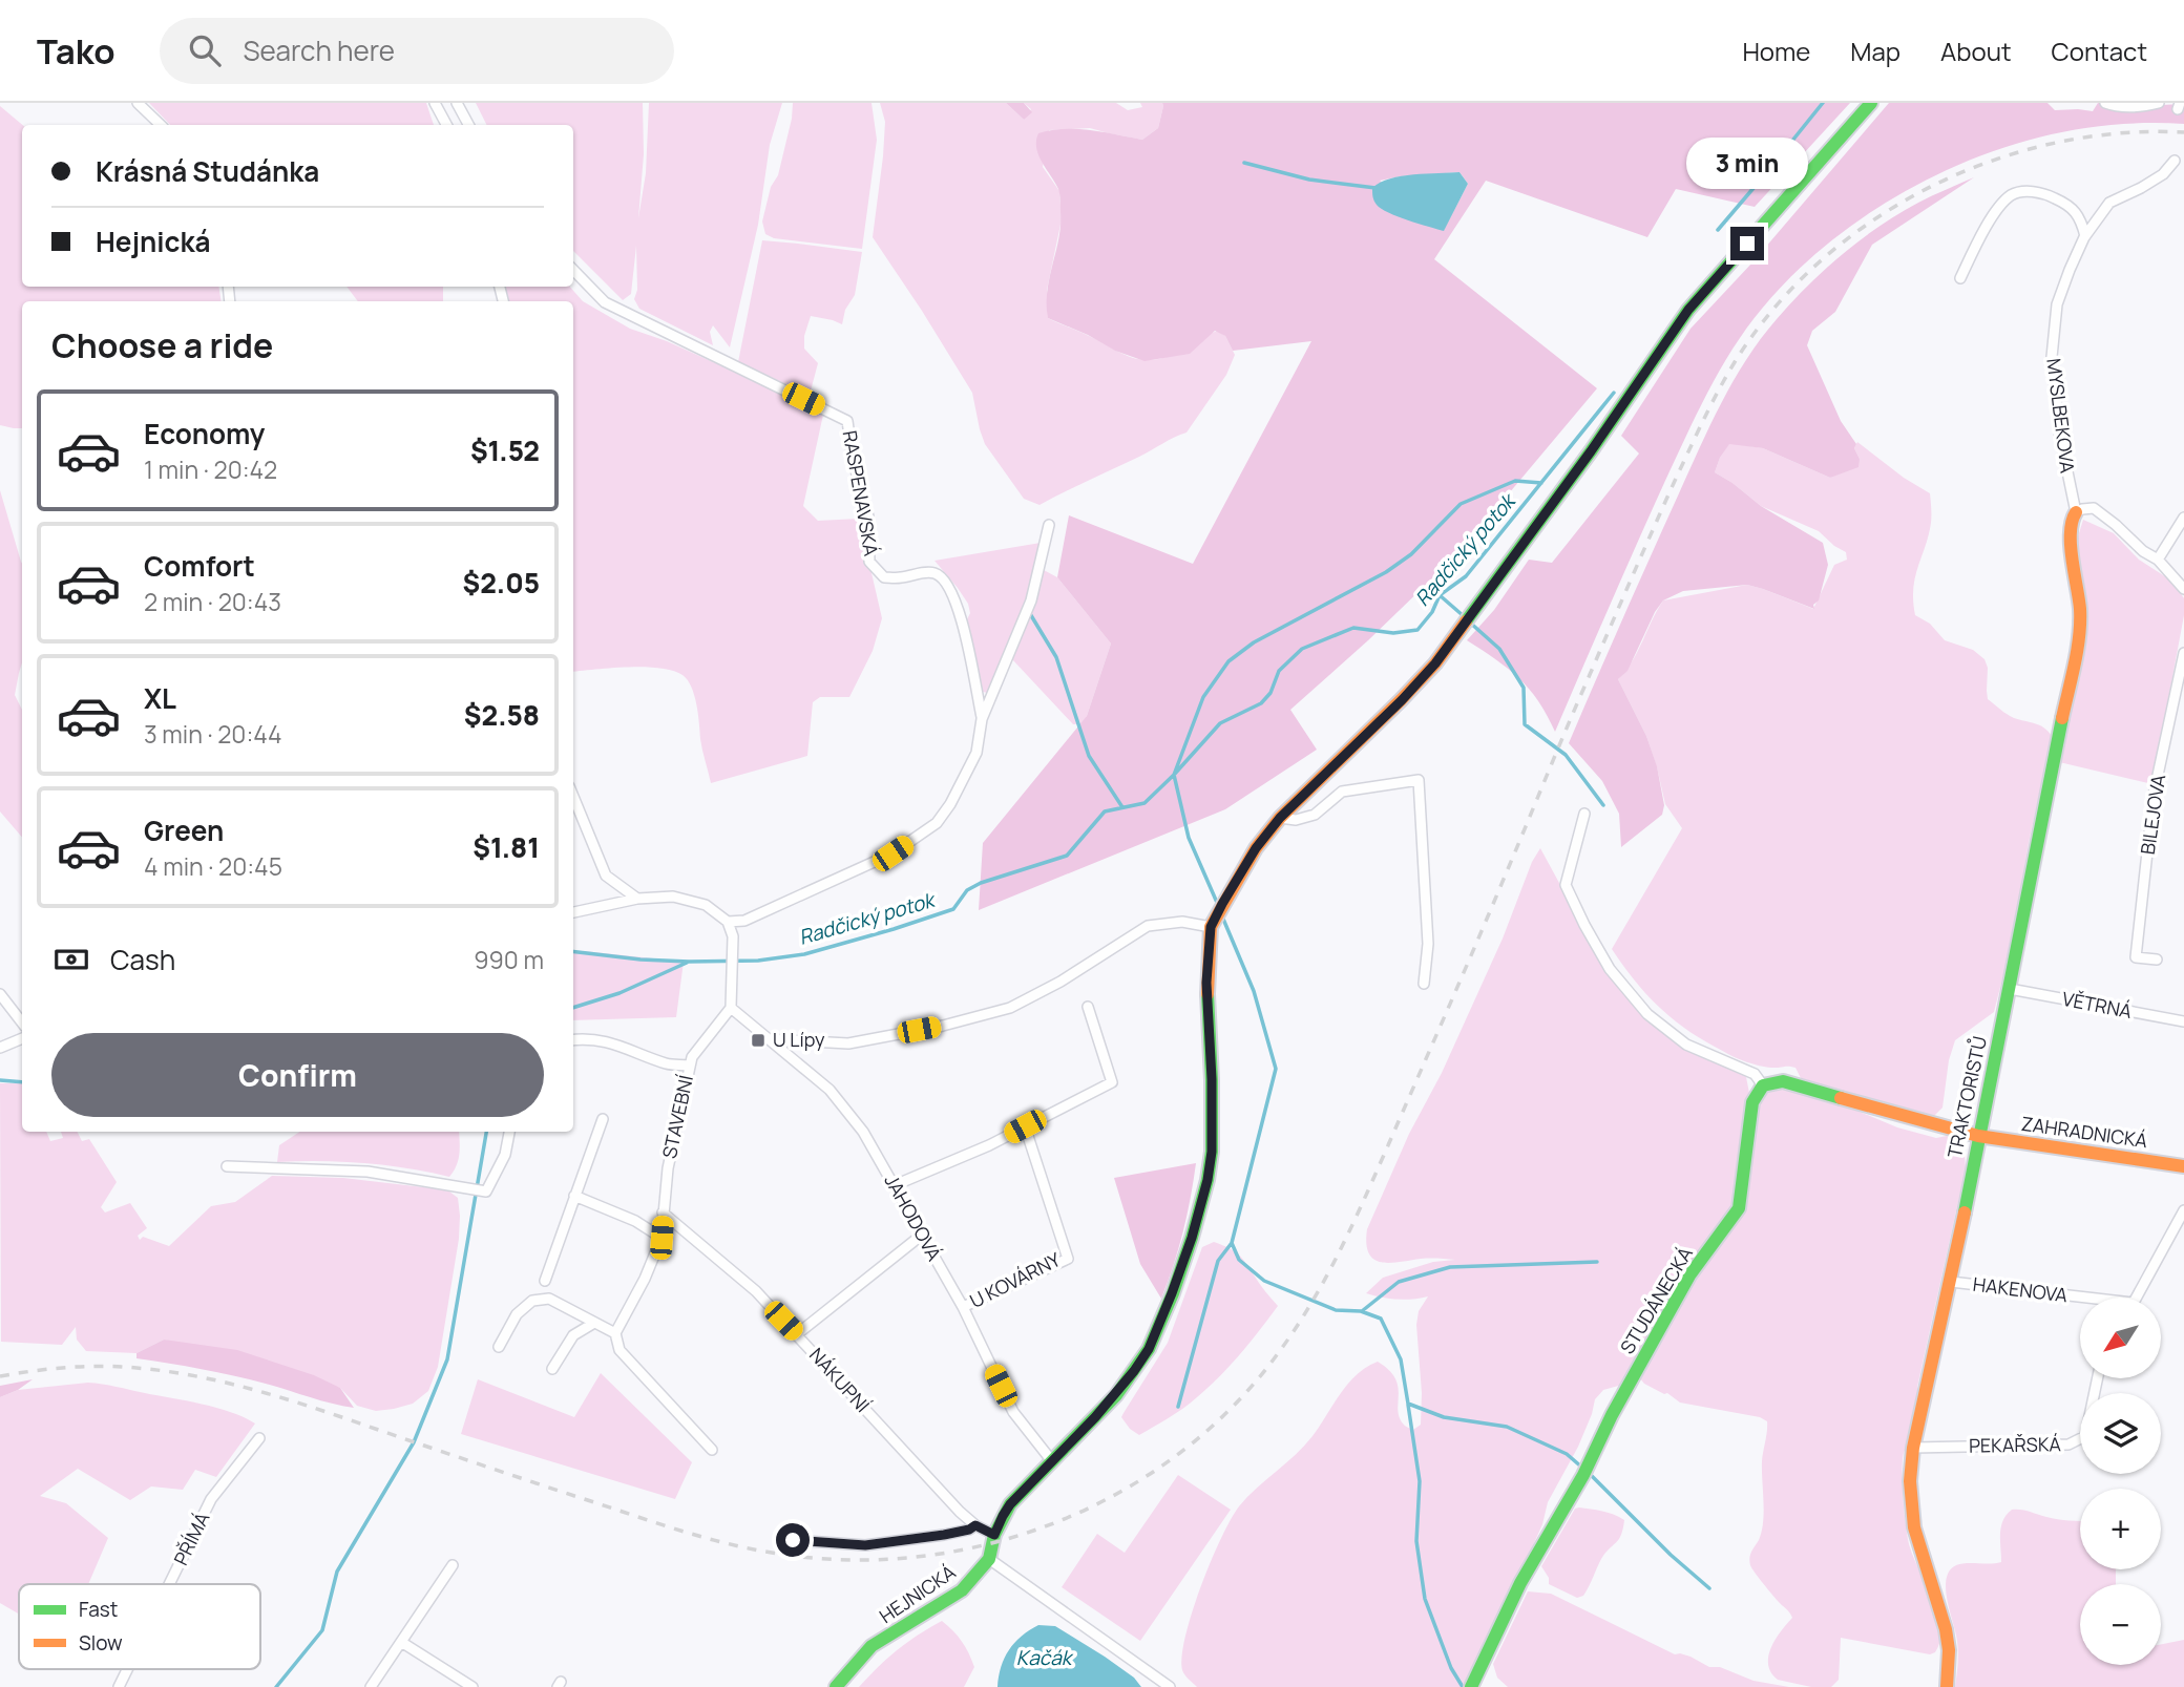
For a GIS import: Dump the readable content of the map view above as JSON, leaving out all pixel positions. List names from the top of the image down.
{
  "streets": {
    "street": [
      "MYSLBEKOVA",
      "RASPENAVSKÁ",
      "BILEJOVA",
      "VĚTRNÁ",
      "TRAKTORISTŮ",
      "STAVEBNÍ",
      "ZAHRADNICKÁ",
      "JAHODOVÁ",
      "U KOVÁRNY",
      "HAKENOVA",
      "STUDÁNECKÁ",
      "NÁKUPNÍ",
      "PEKAŘSKÁ",
      "PŘÍMÁ",
      "HEJNICKÁ"
    ]
  },
  "crossings": [
    ["MYSLBEKOVA", "TRAKTORISTŮ"],
    ["VĚTRNÁ", "TRAKTORISTŮ"],
    ["TRAKTORISTŮ", "ZAHRADNICKÁ"],
    ["TRAKTORISTŮ", "HAKENOVA"],
    ["TRAKTORISTŮ", "PEKAŘSKÁ"],
    ["STAVEBNÍ", "JAHODOVÁ"],
    ["STAVEBNÍ", "NÁKUPNÍ"],
    ["JAHODOVÁ", "U KOVÁRNY"],
    ["JAHODOVÁ", "HEJNICKÁ"],
    ["NÁKUPNÍ", "HEJNICKÁ"]
  ],
  "water": ["Radčický potok", "Kačák"],
  "places": {
    "transit": ["U Lípy"]
  },
  "legend": ["Fast", "Slow"],
  "north": "bottom left",
  "page": {
    "header": "Tako",
    "search": "Search here",
    "nav": [
      "Home",
      "Map",
      "About",
      "Contact"
    ],
    "banner": ["Krásná Studánka", "Hejnická"],
    "bubble": "3 min",
    "heading": "Choose a ride",
    "list": [
      {
        "name": "Economy",
        "note": "1 min · 20:42",
        "value": "$1.52"
      },
      {
        "name": "Comfort",
        "note": "2 min · 20:43",
        "value": "$2.05"
      },
      {
        "name": "XL",
        "note": "3 min · 20:44",
        "value": "$2.58"
      },
      {
        "name": "Green",
        "note": "4 min · 20:45",
        "value": "$1.81"
      }
    ],
    "pay": ["Cash", "990 m"],
    "buttons": "Confirm",
    "map_buttons": ["+", "−"]
  }
}
